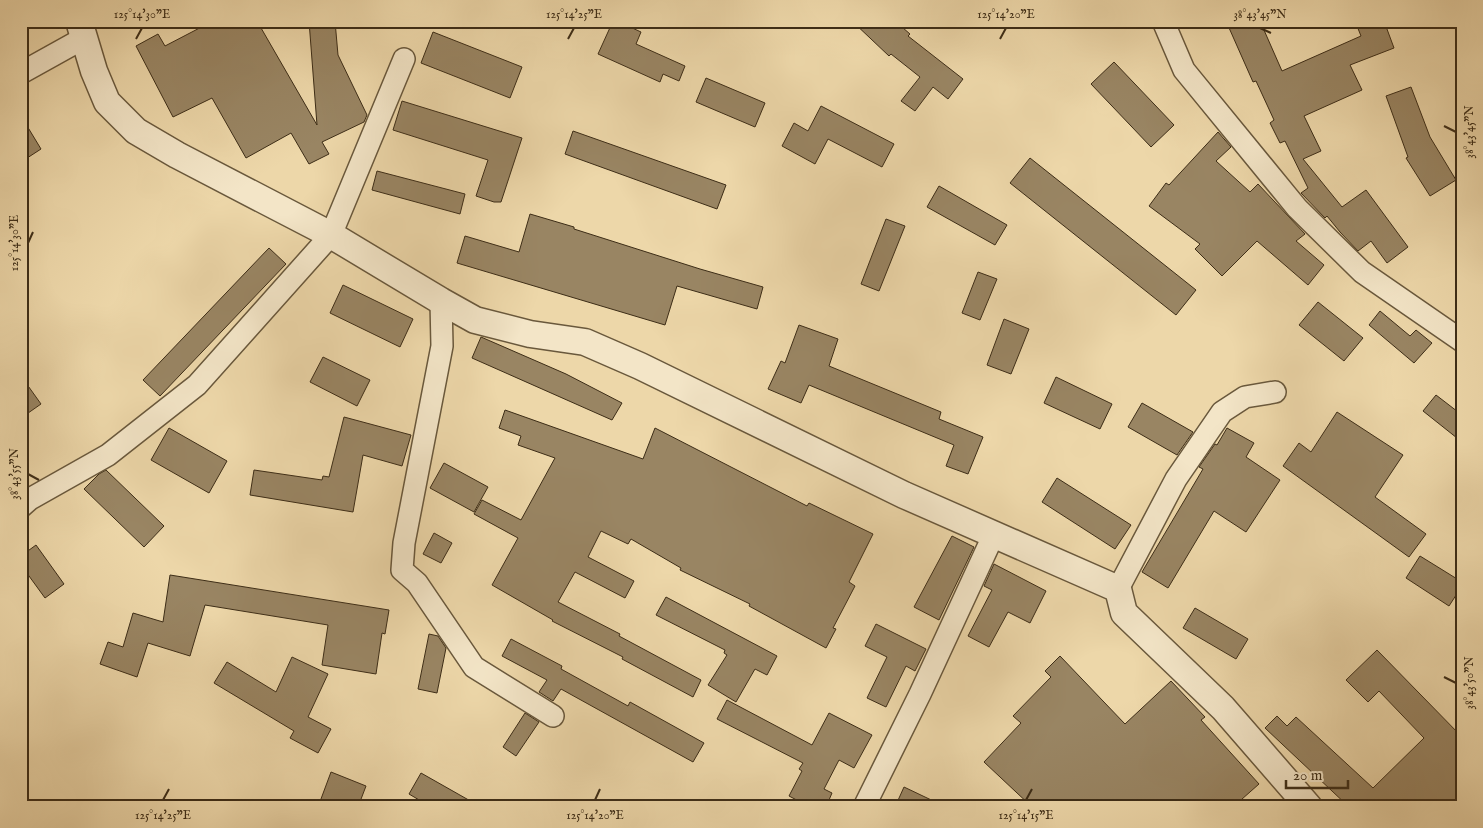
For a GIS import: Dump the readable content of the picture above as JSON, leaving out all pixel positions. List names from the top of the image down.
{
  "scale_bar": "20 m",
  "coordinates": [
    "125°14'30\"E",
    "125°14'25\"E",
    "125°14'20\"E",
    "38°43'45\"N",
    "38°43'55\"N",
    "38°43'50\"N",
    "125°14'15\"E"
  ]
}
